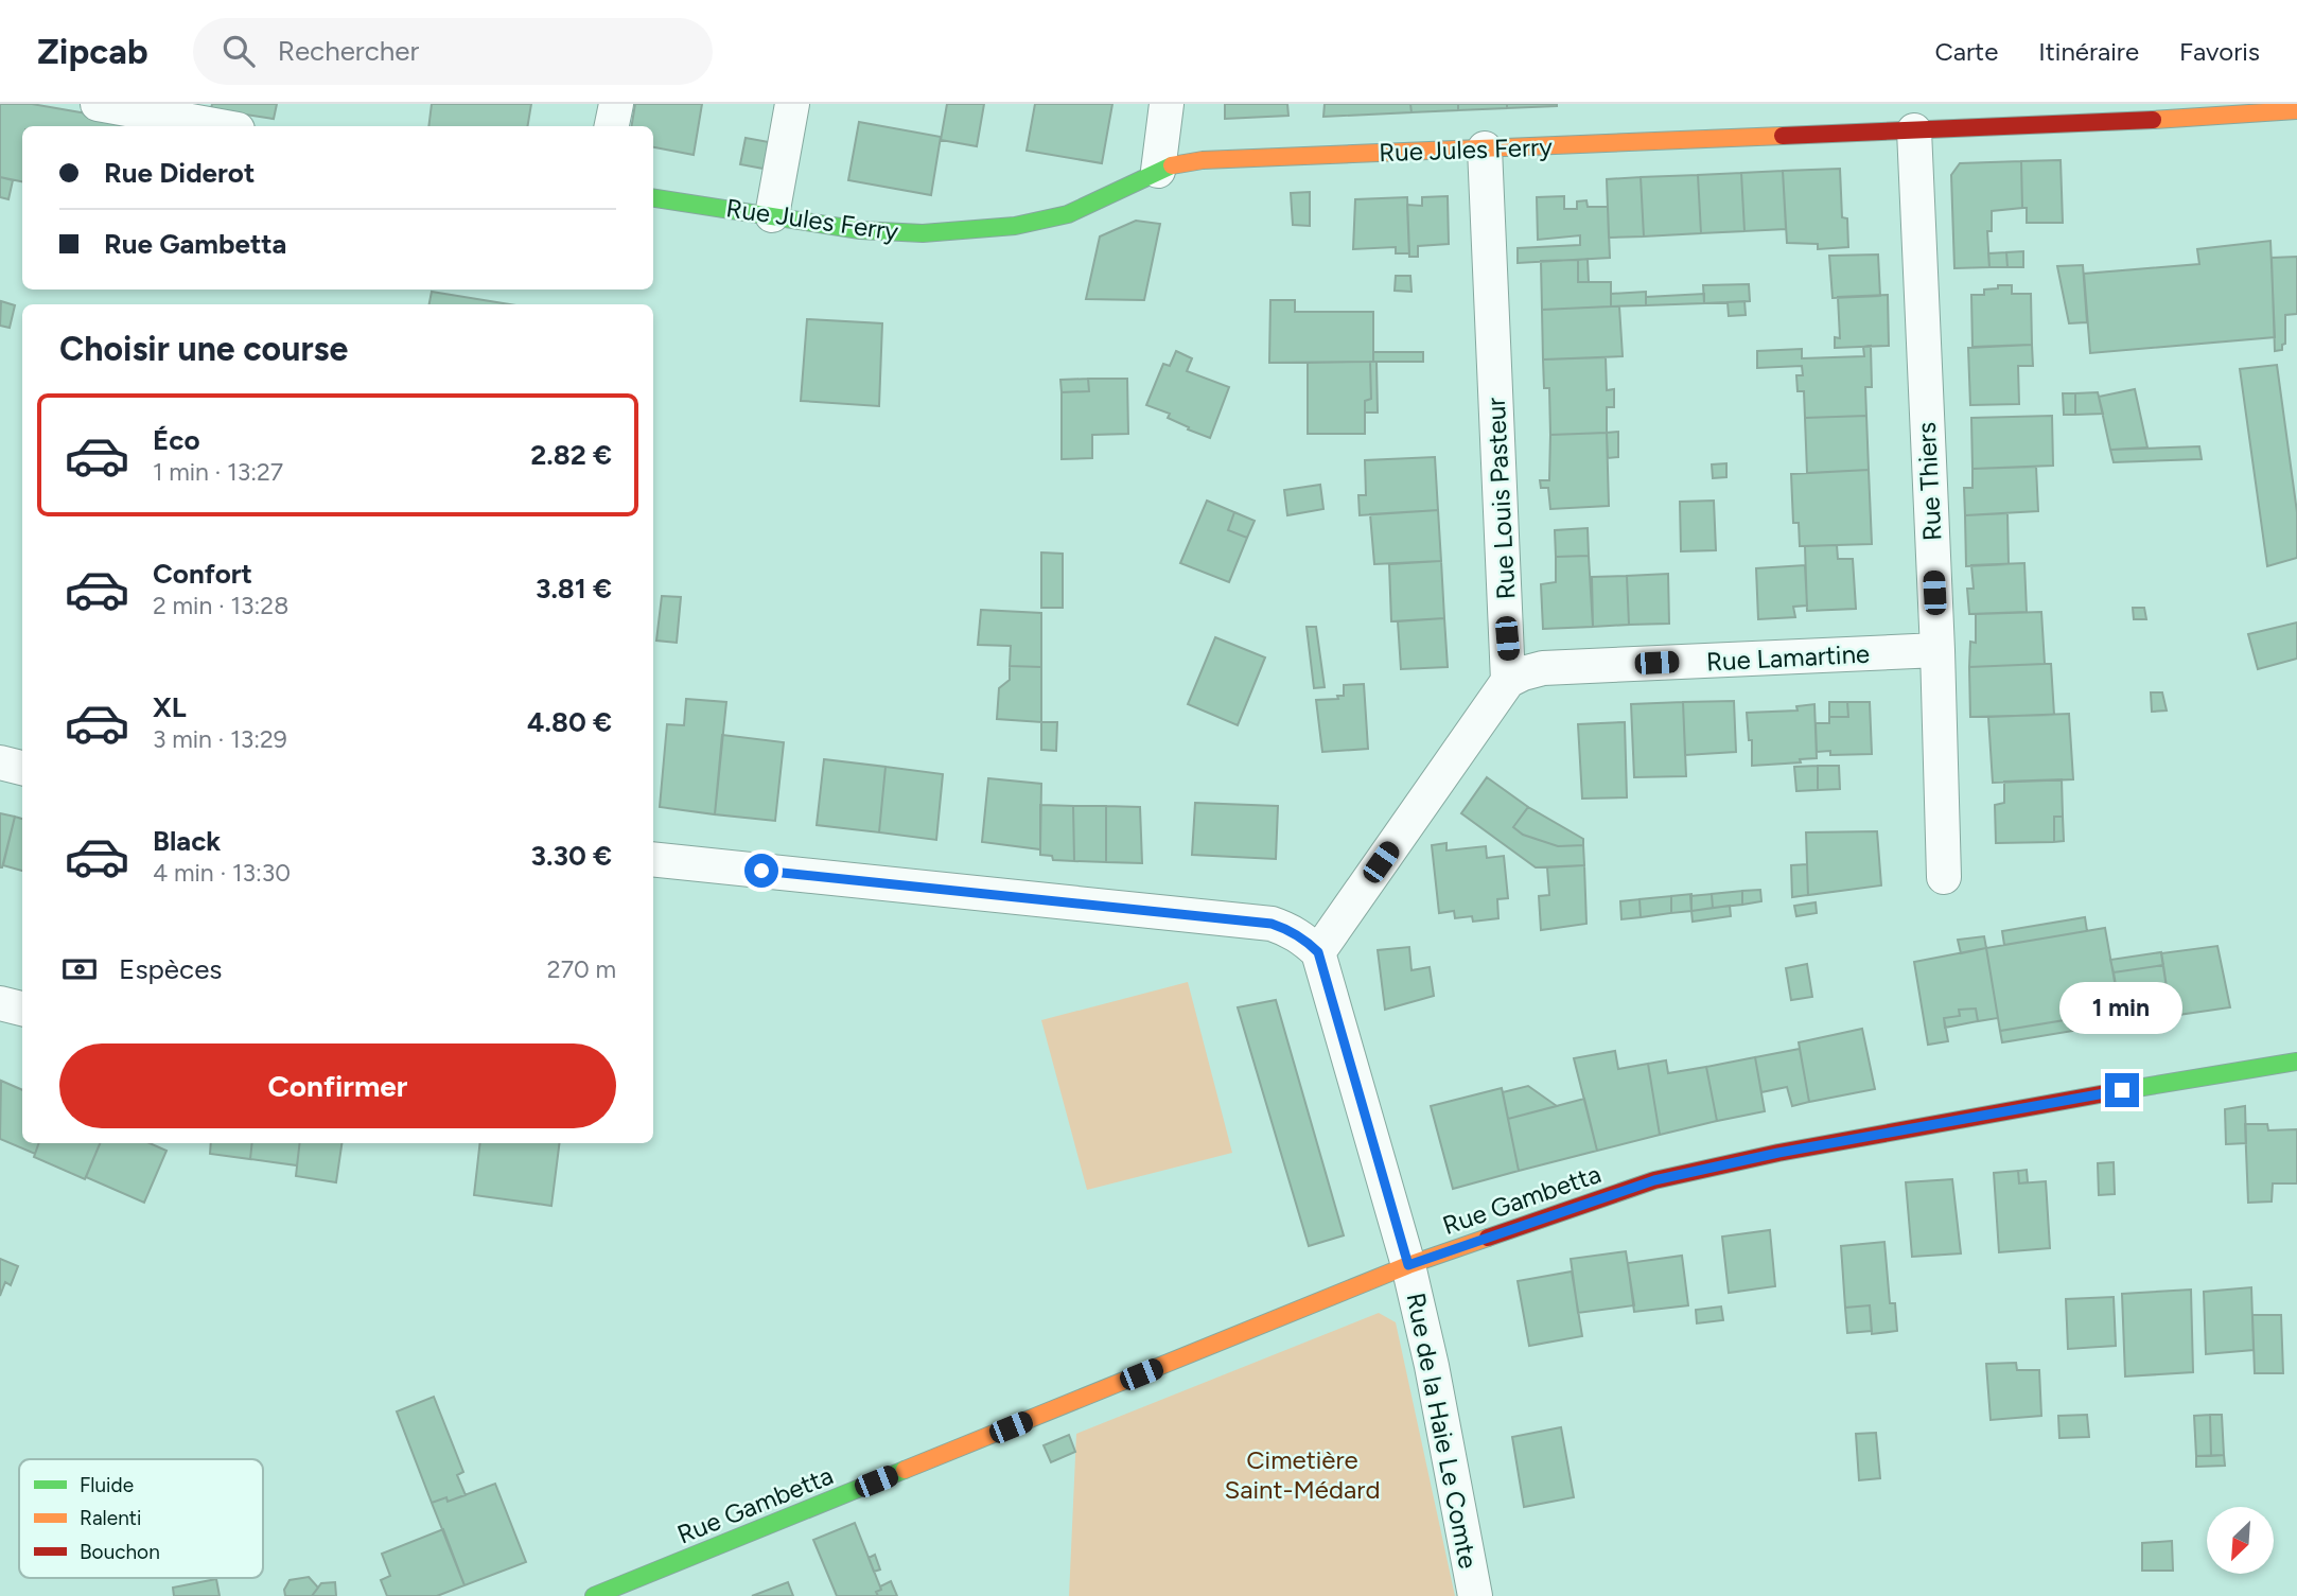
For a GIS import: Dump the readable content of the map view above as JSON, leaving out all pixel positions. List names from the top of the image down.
{
  "streets": {
    "street": [
      "Rue Jules Ferry",
      "Rue Thiers",
      "Rue Louis Pasteur",
      "Rue Lamartine",
      "Rue Gambetta",
      "Rue de la Haie Le Comte"
    ]
  },
  "crossings": [
    ["Rue Jules Ferry", "Rue Thiers"],
    ["Rue Jules Ferry", "Rue Louis Pasteur"],
    ["Rue Thiers", "Rue Lamartine"],
    ["Rue Louis Pasteur", "Rue Lamartine"],
    ["Rue Gambetta", "Rue de la Haie Le Comte"]
  ],
  "parks": ["Cimetière Saint-Médard"],
  "legend": ["Fluide", "Ralenti", "Bouchon"],
  "north": "bottom left",
  "page": {
    "header": "Zipcab",
    "search": "Rechercher",
    "nav": ["Carte", "Itinéraire", "Favoris"],
    "banner": ["Rue Diderot", "Rue Gambetta"],
    "heading": "Choisir une course",
    "list": [
      {
        "name": "Éco",
        "note": "1 min · 13:27",
        "value": "2.82 €"
      },
      {
        "name": "Confort",
        "note": "2 min · 13:28",
        "value": "3.81 €"
      },
      {
        "name": "XL",
        "note": "3 min · 13:29",
        "value": "4.80 €"
      },
      {
        "name": "Black",
        "note": "4 min · 13:30",
        "value": "3.30 €"
      }
    ],
    "pay": ["Espèces", "270 m"],
    "bubble": "1 min",
    "buttons": "Confirmer"
  }
}
